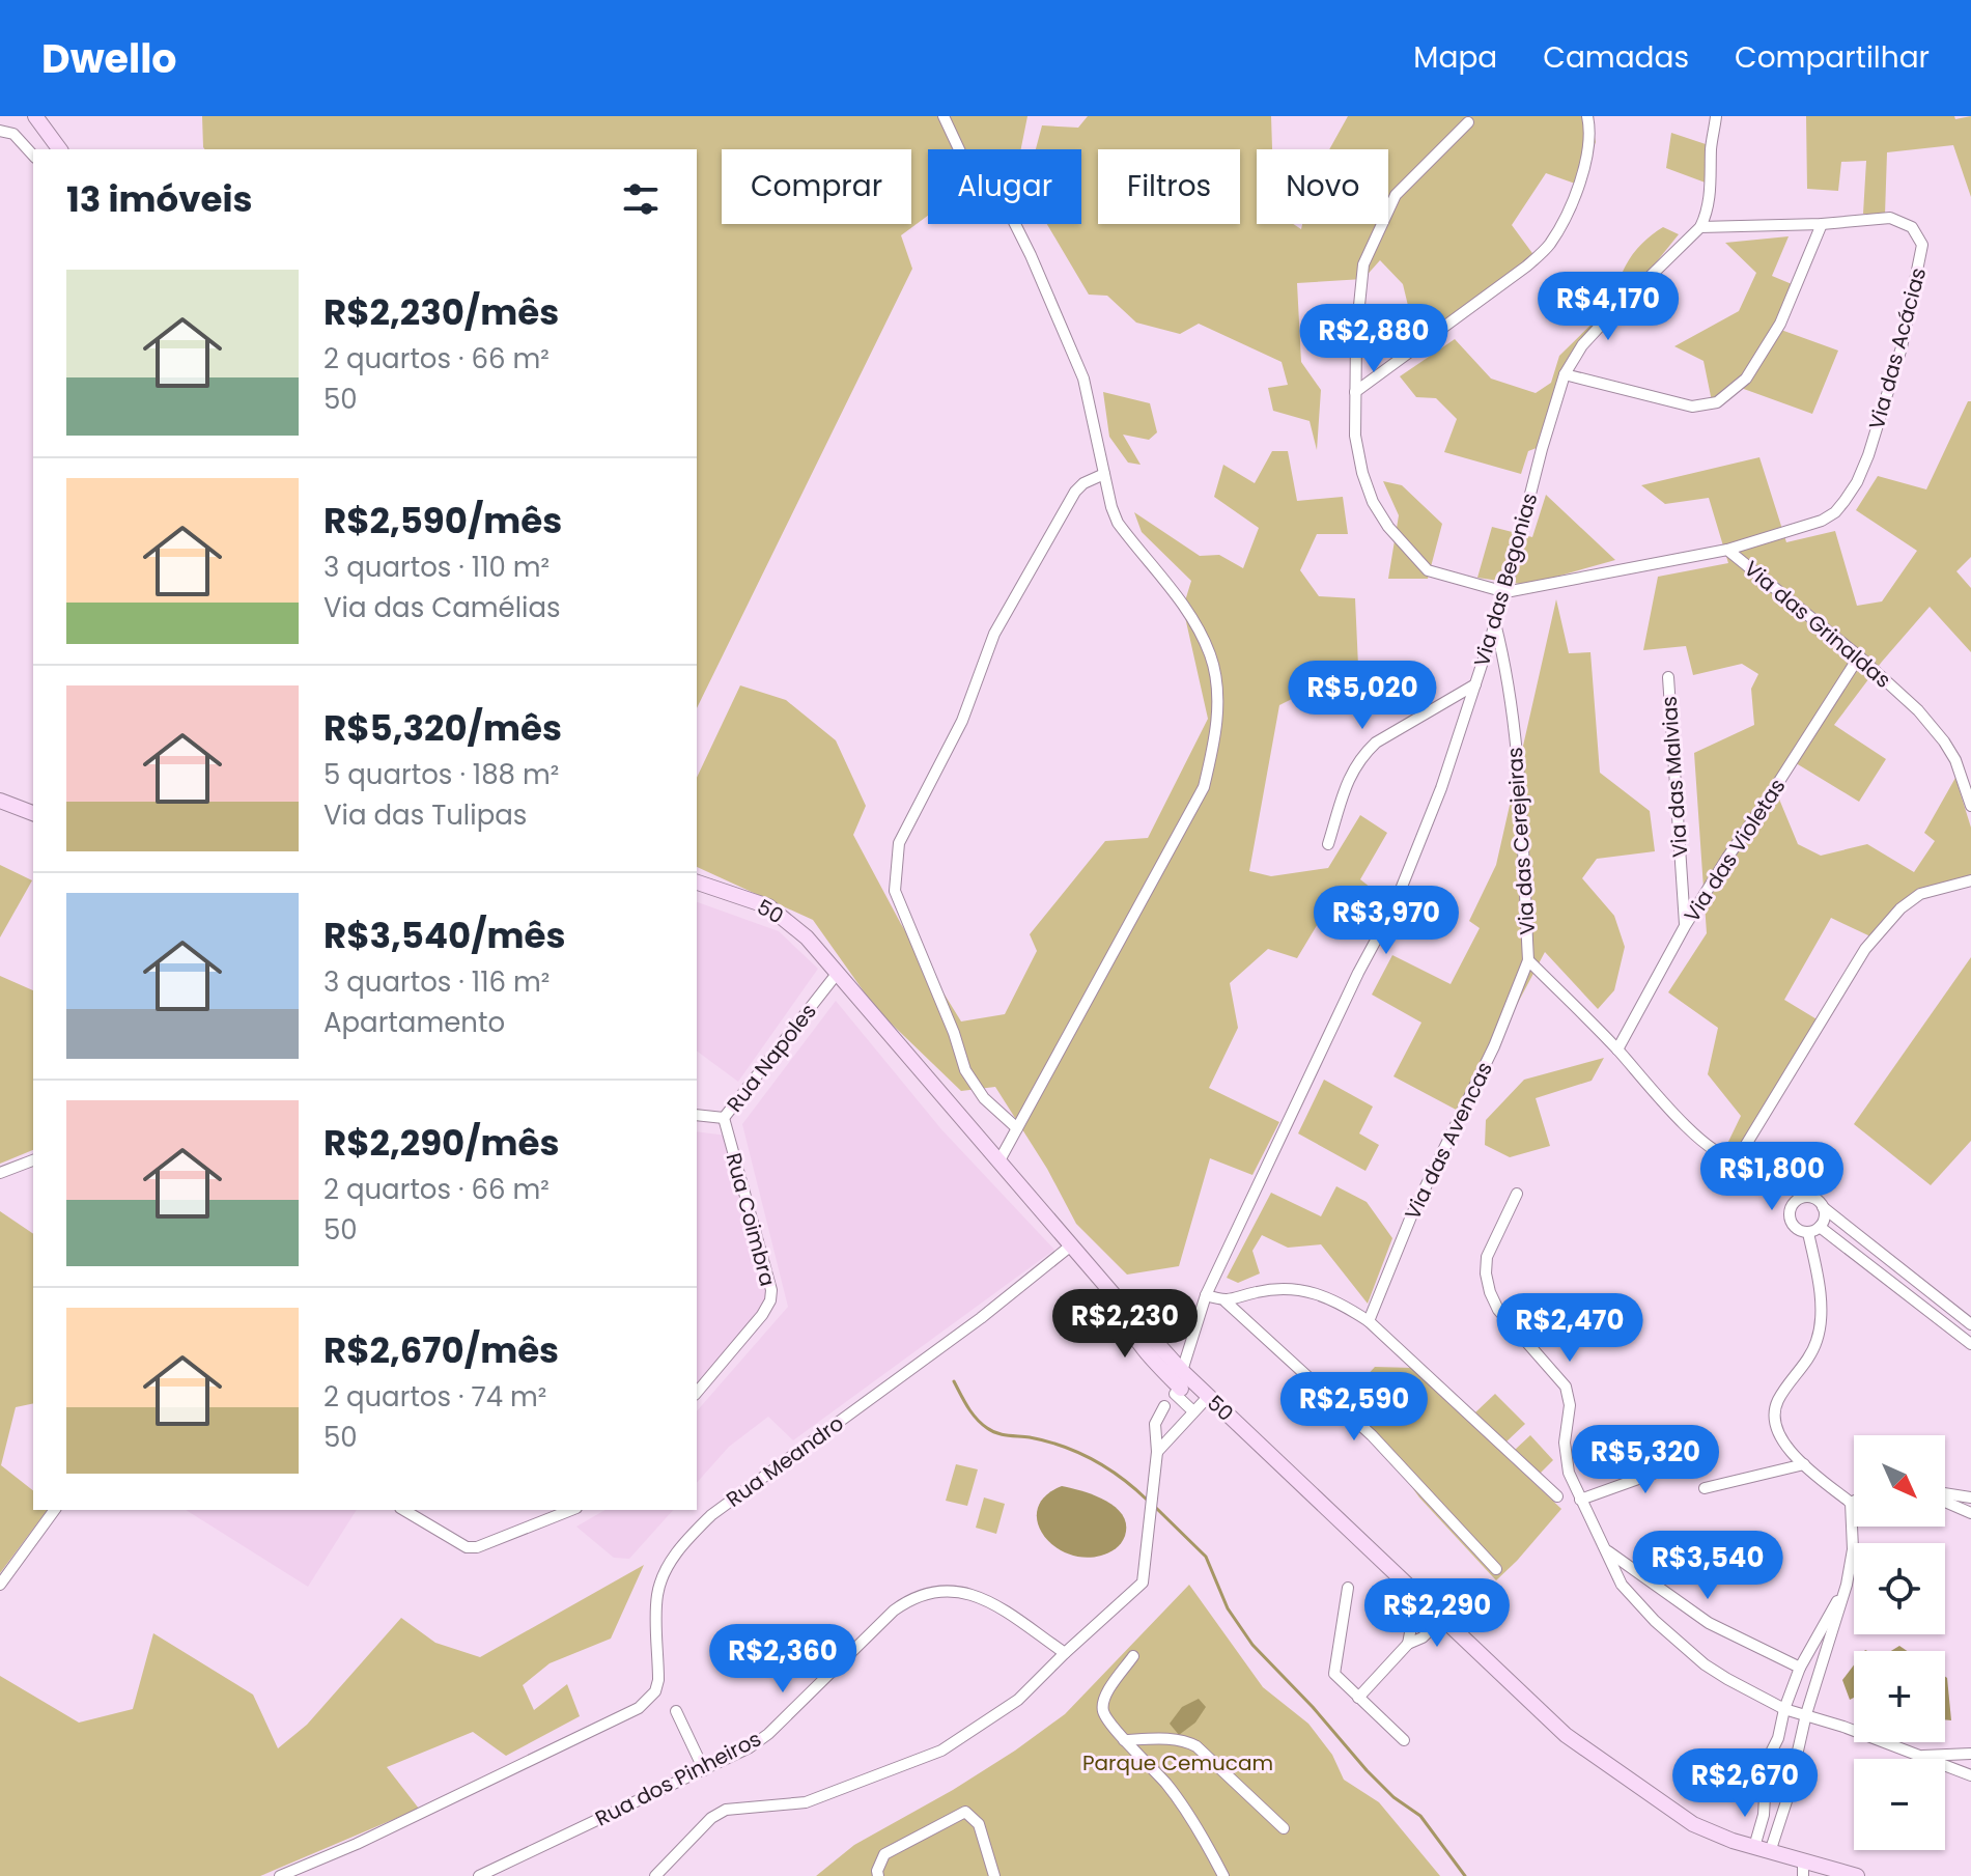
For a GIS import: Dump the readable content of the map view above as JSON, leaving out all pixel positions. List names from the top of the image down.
{
  "streets": {
    "main road": ["50"],
    "street": [
      "Via das Acácias",
      "Via das Begonias",
      "Via das Grinaldas",
      "Via das Malvias",
      "Via das Cerejeiras",
      "Via das Violetas",
      "Rua Napoles",
      "Via das Avencas",
      "Rua Coimbra",
      "Rua Meandro",
      "Rua dos Pinheiros"
    ]
  },
  "crossings": [
    ["Via das Acácias", "Via das Begonias"],
    ["Via das Acácias", "Via das Grinaldas"],
    ["Via das Begonias", "Via das Grinaldas"],
    ["Via das Begonias", "Via das Cerejeiras"],
    ["Via das Begonias", "50"],
    ["Via das Grinaldas", "Via das Violetas"],
    ["Via das Malvias", "Via das Violetas"],
    ["Via das Cerejeiras", "Via das Violetas"],
    ["Via das Cerejeiras", "Via das Avencas"],
    ["50", "Rua Napoles"],
    ["50", "Rua Meandro"],
    ["Rua Napoles", "Rua Coimbra"]
  ],
  "parks": ["Parque Cemucam"],
  "north": "bottom right",
  "page": {
    "header": "Dwello",
    "nav": ["Mapa", "Camadas", "Compartilhar"],
    "chip": [
      "Comprar",
      "Alugar",
      "Filtros",
      "Novo"
    ],
    "heading": "13 imóveis",
    "list": [
      {
        "name": "R$2,230/mês",
        "note": "2 quartos · 66 m² · 50"
      },
      {
        "name": "R$2,590/mês",
        "note": "3 quartos · 110 m² · Via das Camélias"
      },
      {
        "name": "R$5,320/mês",
        "note": "5 quartos · 188 m² · Via das Tulipas"
      },
      {
        "name": "R$3,540/mês",
        "note": "3 quartos · 116 m² · Apartamento"
      },
      {
        "name": "R$2,290/mês",
        "note": "2 quartos · 66 m² · 50"
      },
      {
        "name": "R$2,670/mês",
        "note": "2 quartos · 74 m² · 50"
      }
    ],
    "price": [
      "R$4,170",
      "R$2,880",
      "R$5,020",
      "R$3,970",
      "R$1,800",
      "R$2,230",
      "R$2,470",
      "R$2,590",
      "R$5,320",
      "R$3,540",
      "R$2,290",
      "R$2,360",
      "R$2,670"
    ],
    "map_buttons": ["+", "−"]
  }
}
